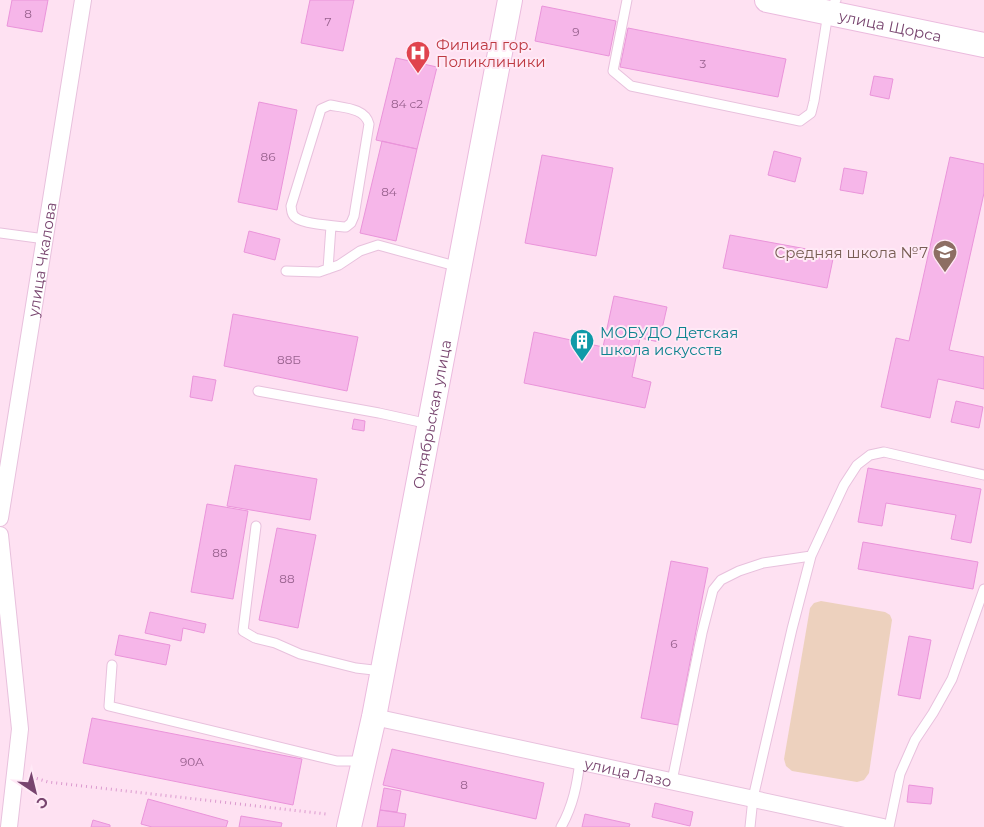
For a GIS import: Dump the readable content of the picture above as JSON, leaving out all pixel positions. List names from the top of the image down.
{
  "streets": {
    "main road": ["улица Щорса", "Октябрьская улица"],
    "street": ["улица Чкалова", "улица Лазо"]
  },
  "crossings": [
    ["Октябрьская улица", "улица Лазо"]
  ],
  "places": {
    "hospital": ["Филиал гор. Поликлиники"],
    "school or university": ["Средняя школа №7"],
    "building": ["МОБУДО Детская школа искусcтв"]
  },
  "house_numbers": [
    "8",
    "7",
    "9",
    "3",
    "84 с2",
    "86",
    "84",
    "88Б",
    "88",
    "88",
    "6",
    "90А",
    "8"
  ],
  "north": "bottom right"
}
